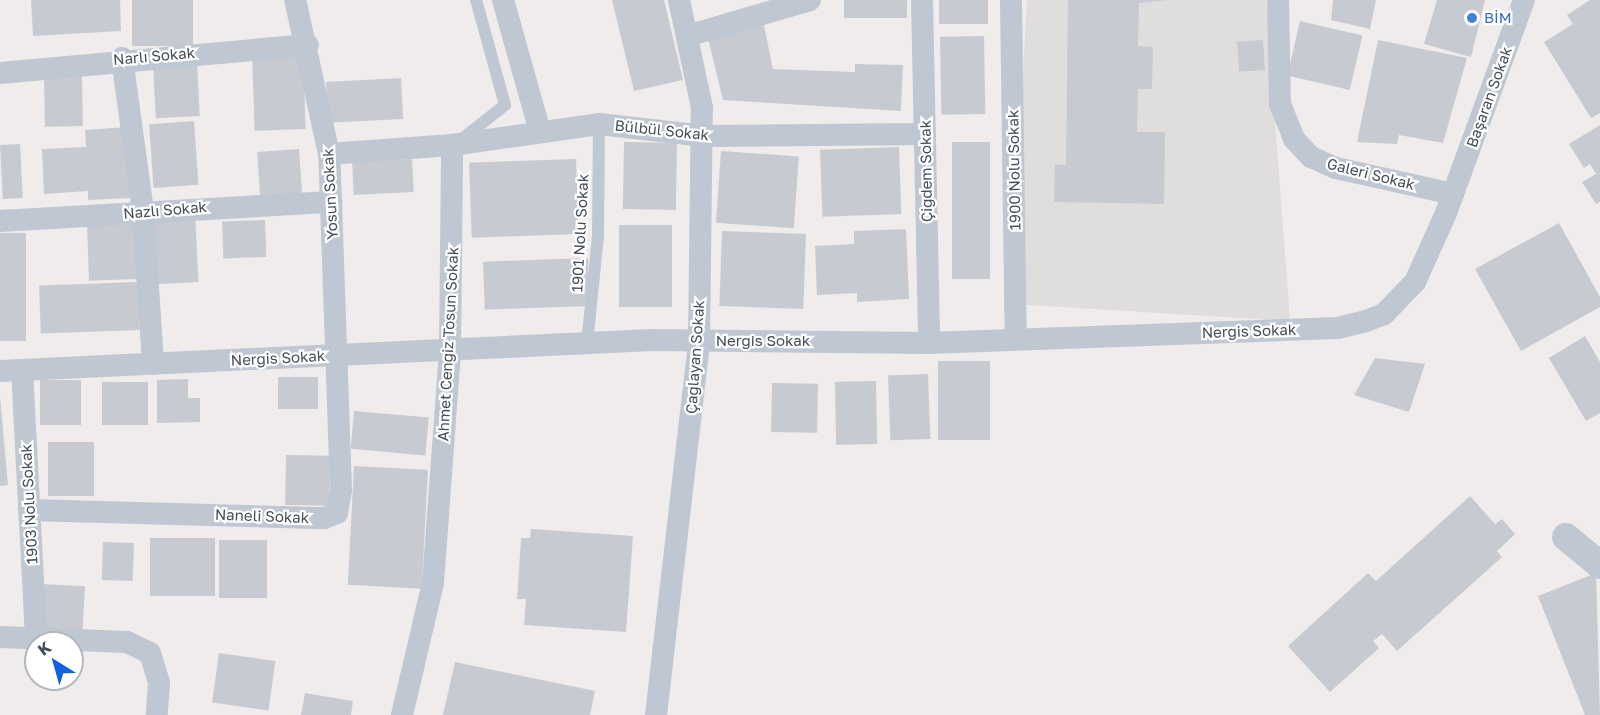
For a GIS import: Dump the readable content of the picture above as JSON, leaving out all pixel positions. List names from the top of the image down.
{
  "streets": {
    "street": [
      "Narlı Sokak",
      "Başaran Sokak",
      "Bülbül Sokak",
      "1900 Nolu Sokak",
      "Çiğdem Sokak",
      "Galeri Sokak",
      "Yosun Sokak",
      "Nazlı Sokak",
      "Nergis Sokak",
      "Ahmet Cengiz Tosun Sokak",
      "Çağlayan Sokak",
      "1903 Nolu Sokak",
      "Naneli Sokak"
    ],
    "lane": ["1901 Nolu Sokak"]
  },
  "crossings": [
    ["Narlı Sokak", "Yosun Sokak"],
    ["Başaran Sokak", "Galeri Sokak"],
    ["Başaran Sokak", "Nergis Sokak"],
    ["Bülbül Sokak", "Çiğdem Sokak"],
    ["Bülbül Sokak", "Yosun Sokak"],
    ["Bülbül Sokak", "1901 Nolu Sokak"],
    ["Bülbül Sokak", "Ahmet Cengiz Tosun Sokak"],
    ["Bülbül Sokak", "Çağlayan Sokak"],
    ["1900 Nolu Sokak", "Nergis Sokak"],
    ["Çiğdem Sokak", "Nergis Sokak"],
    ["Galeri Sokak", "Nergis Sokak"],
    ["Yosun Sokak", "Nazlı Sokak"],
    ["Yosun Sokak", "Nergis Sokak"],
    ["Yosun Sokak", "Naneli Sokak"],
    ["1901 Nolu Sokak", "Nergis Sokak"],
    ["Nergis Sokak", "Ahmet Cengiz Tosun Sokak"],
    ["Nergis Sokak", "Çağlayan Sokak"],
    ["Nergis Sokak", "1903 Nolu Sokak"],
    ["Nergis Sokak", "Naneli Sokak"],
    ["1903 Nolu Sokak", "Naneli Sokak"]
  ],
  "places": ["BİM"],
  "north": "top left"
}
